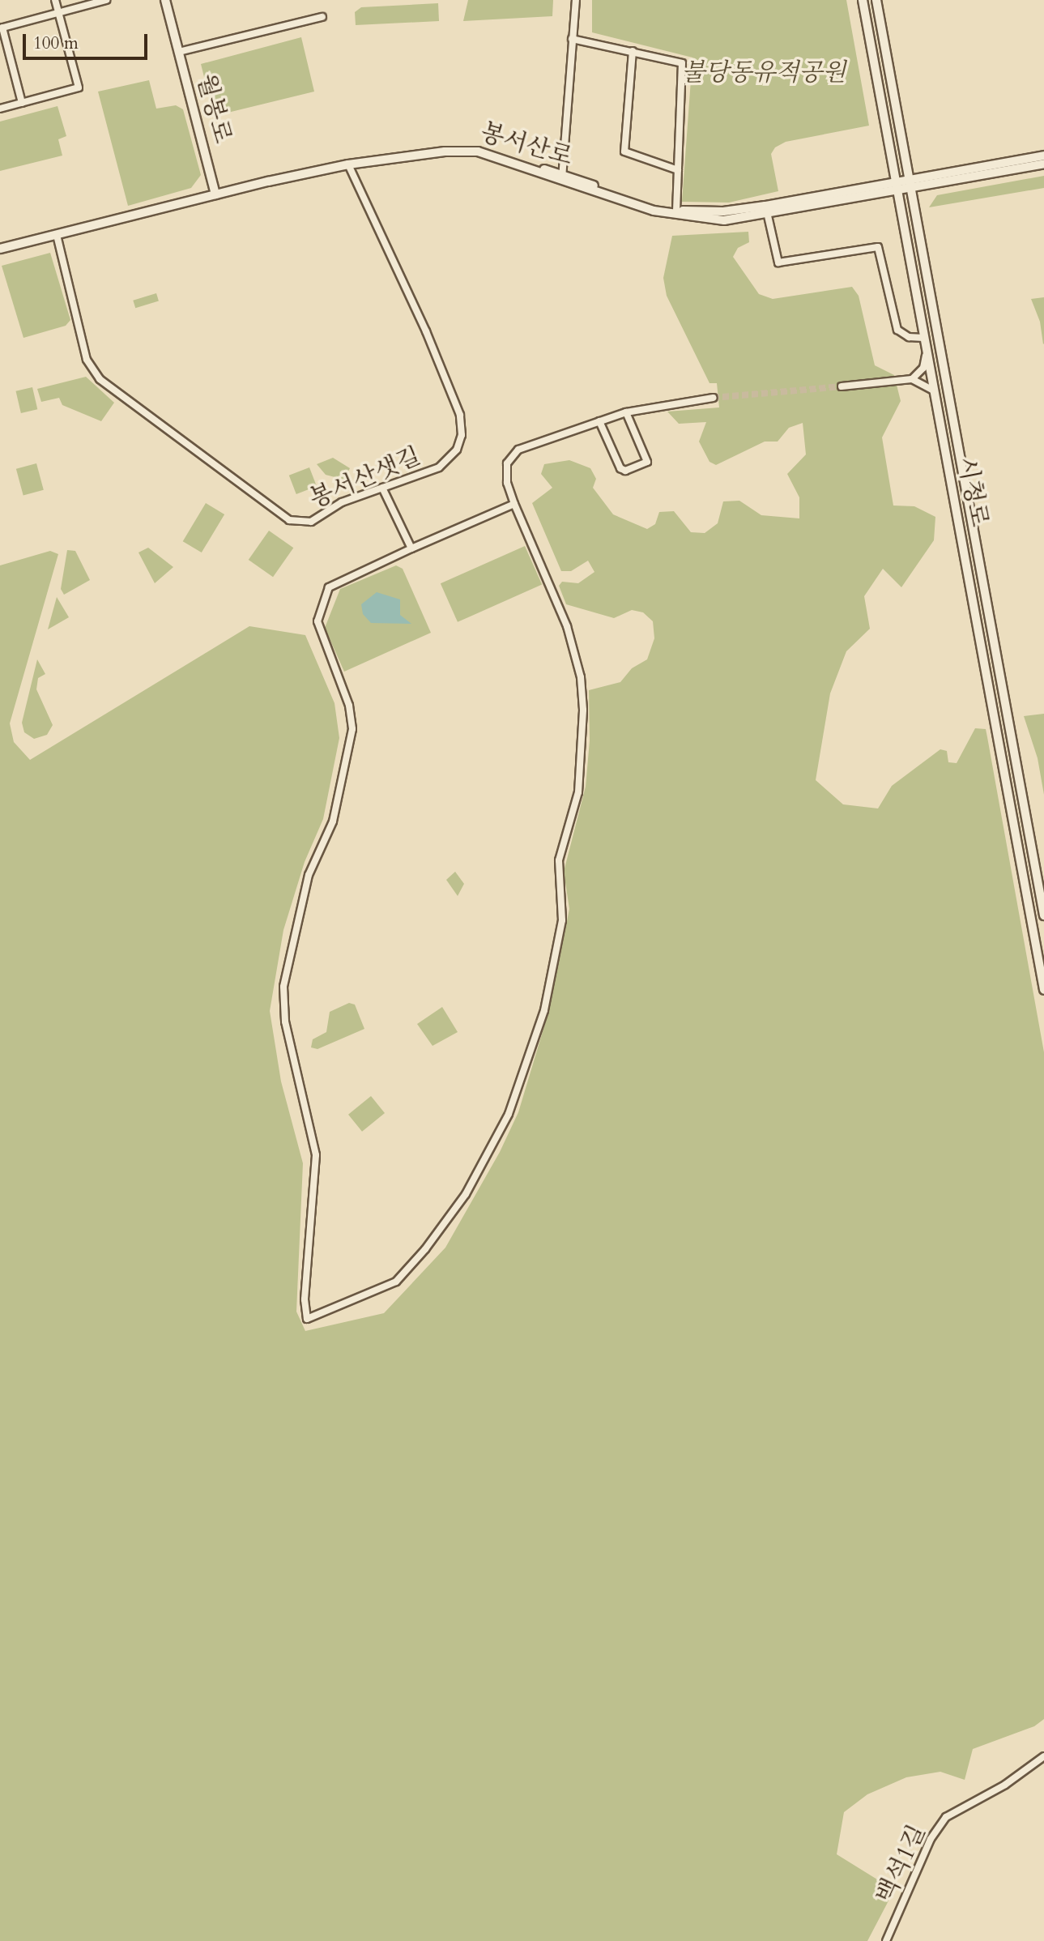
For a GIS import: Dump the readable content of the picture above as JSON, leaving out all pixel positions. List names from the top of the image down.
{
  "streets": {
    "street": [
      "월봉로",
      "봉서산로",
      "봉서산샛길",
      "시청로",
      "백석1길"
    ]
  },
  "crossings": [
    ["월봉로", "봉서산로"],
    ["봉서산로", "봉서산샛길"],
    ["봉서산로", "시청로"]
  ],
  "parks": ["불당동유적공원"],
  "scale_bar": "100 m"
}
